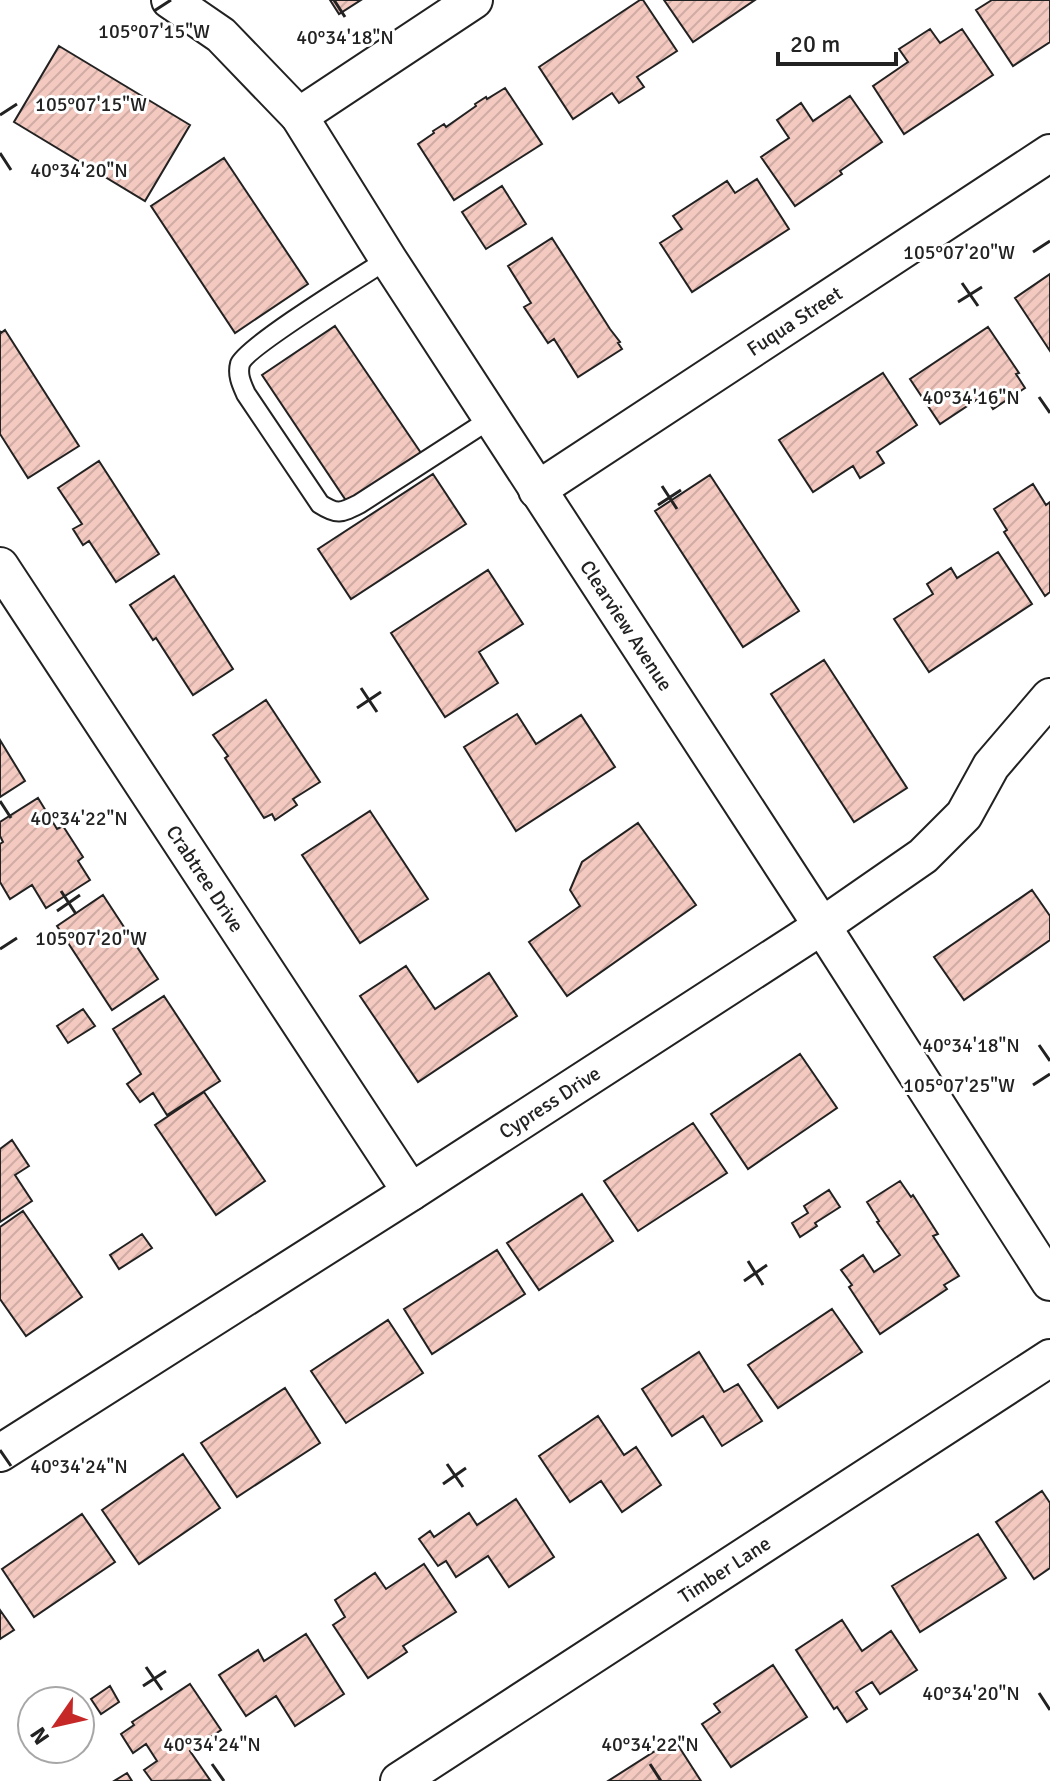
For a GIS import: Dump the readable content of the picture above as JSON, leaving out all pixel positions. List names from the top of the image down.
{
  "streets": {
    "street": [
      "Fuqua Street",
      "Clearview Avenue",
      "Crabtree Drive",
      "Cypress Drive",
      "Timber Lane"
    ]
  },
  "crossings": [
    ["Fuqua Street", "Clearview Avenue"],
    ["Clearview Avenue", "Cypress Drive"],
    ["Crabtree Drive", "Cypress Drive"]
  ],
  "scale_bar": "20 m",
  "north": "bottom left",
  "coordinates": [
    "105°07'15\"W",
    "40°34'18\"N",
    "40°34'20\"N",
    "105°07'20\"W",
    "40°34'16\"N",
    "40°34'22\"N",
    "105°07'25\"W",
    "40°34'24\"N"
  ]
}
